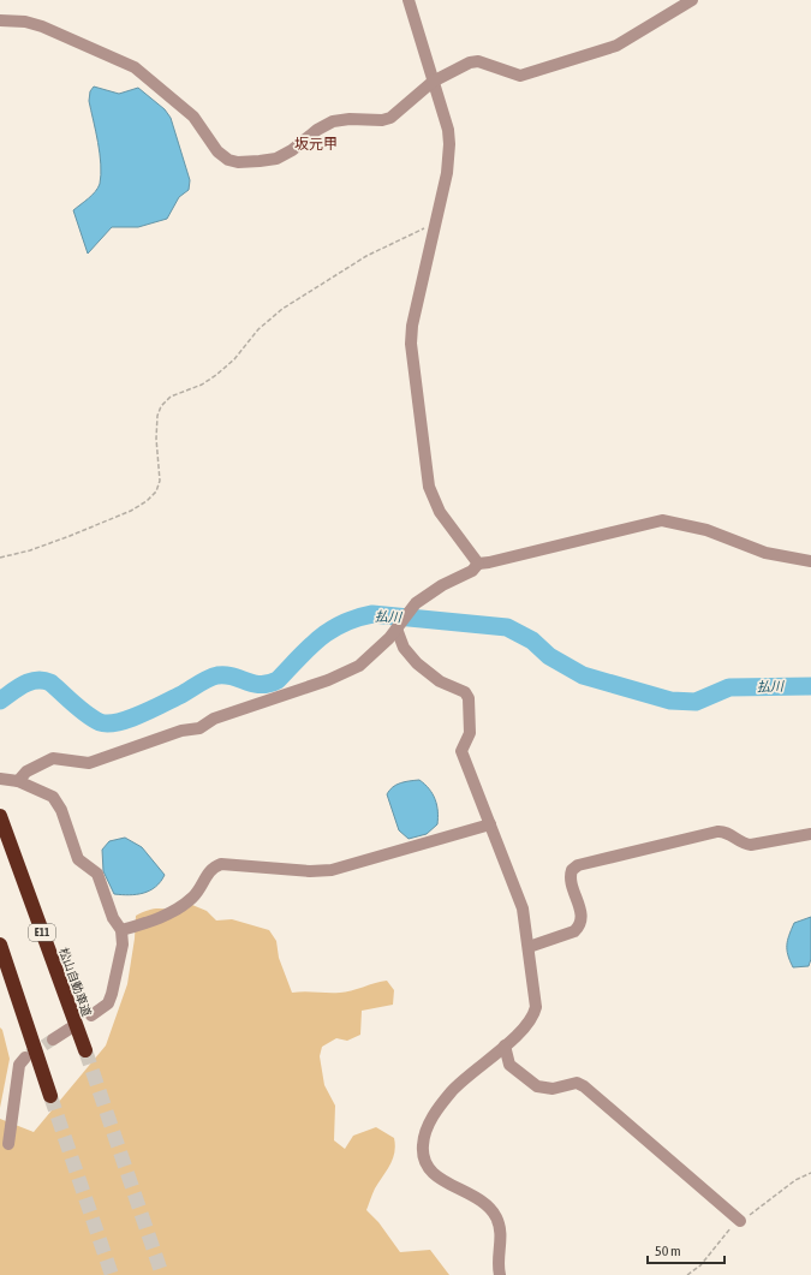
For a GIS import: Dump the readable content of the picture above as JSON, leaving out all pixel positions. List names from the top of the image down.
{
  "streets": {
    "highway": ["E11", "松山自動車道"]
  },
  "districts": ["坂元甲"],
  "water": ["払川"],
  "scale_bar": "50 m"
}
